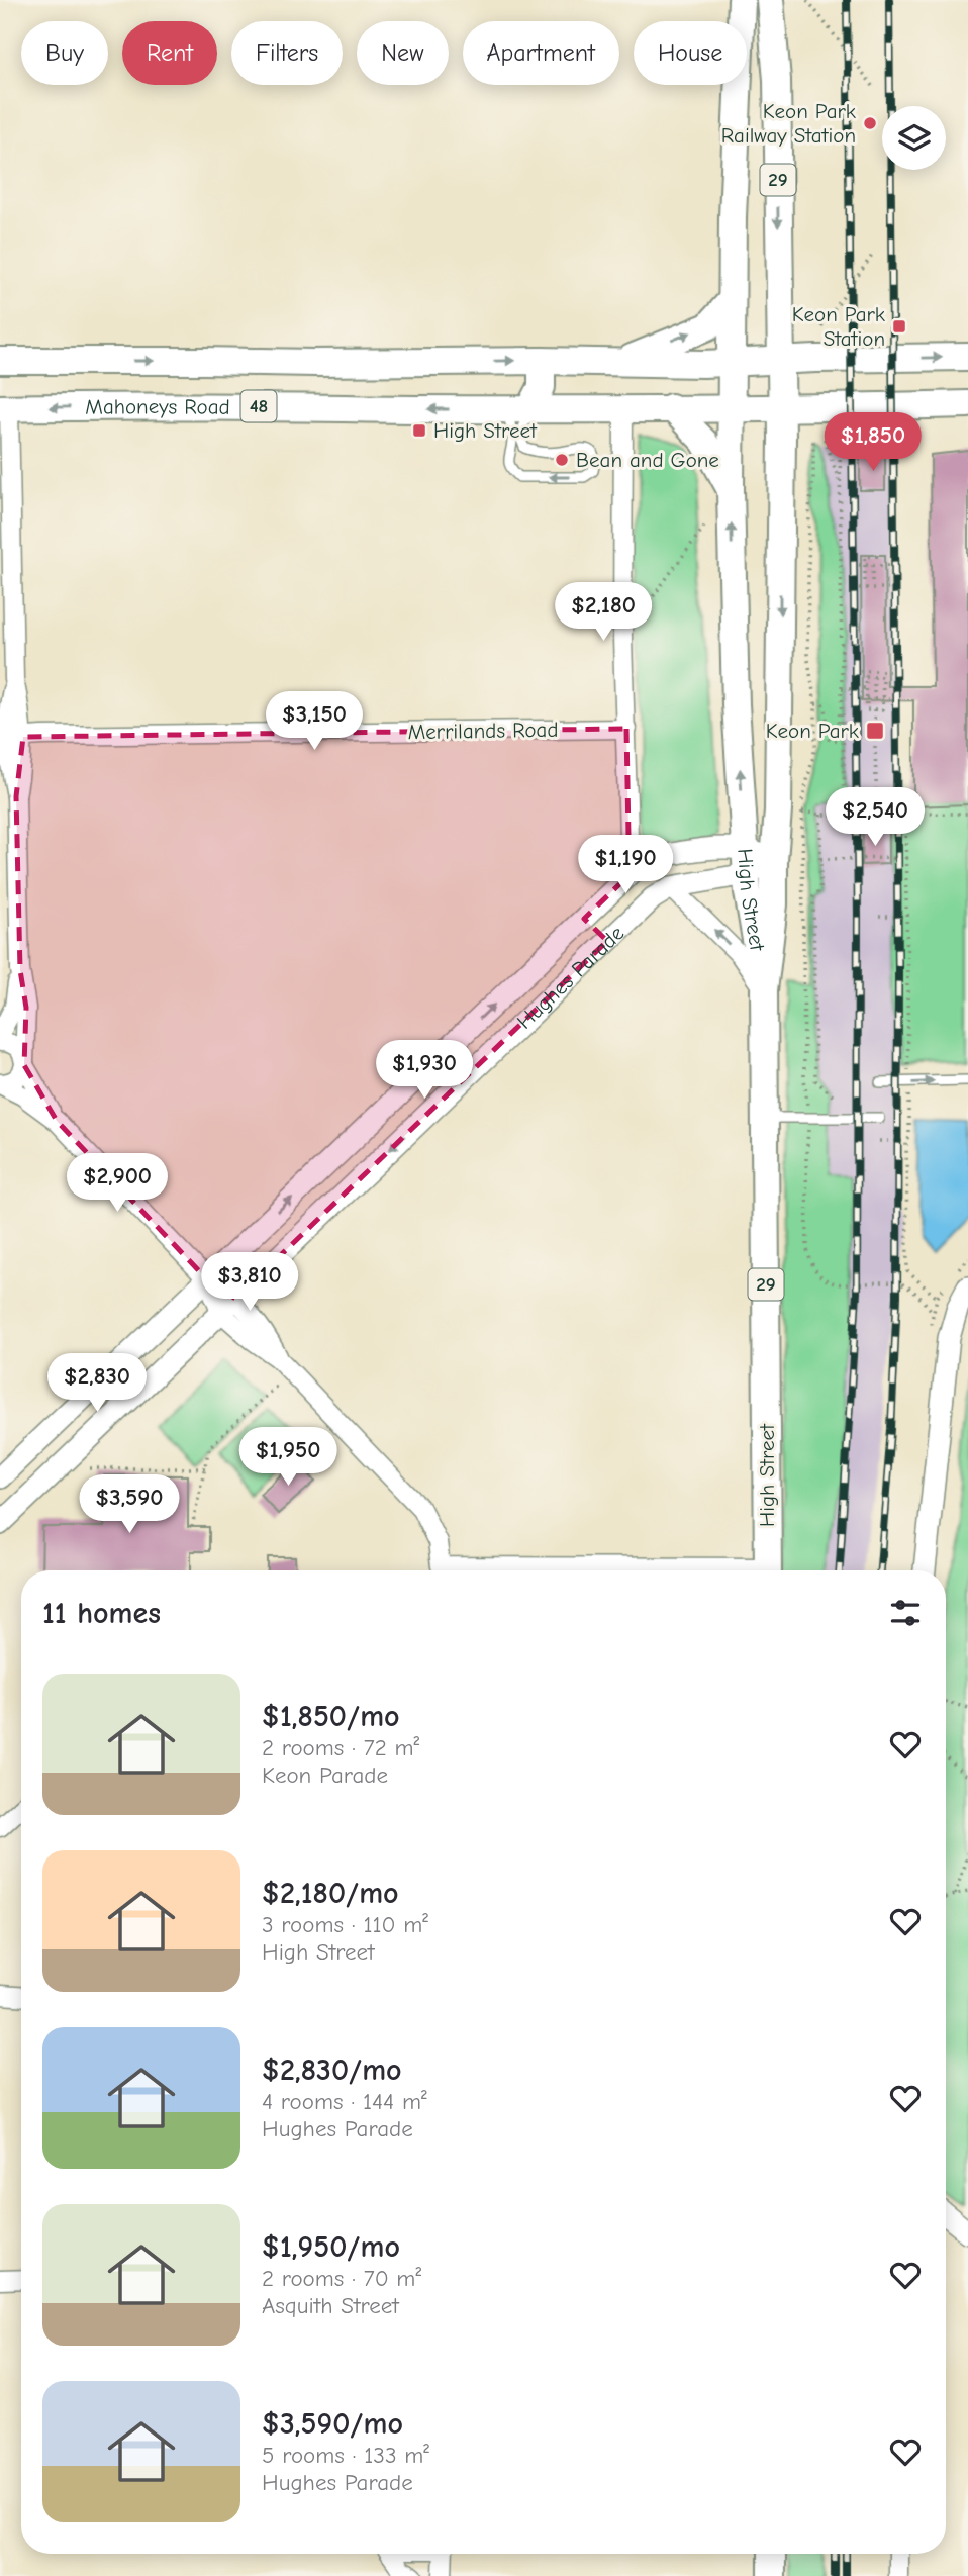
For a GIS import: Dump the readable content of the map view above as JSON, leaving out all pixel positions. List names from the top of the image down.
{
  "streets": {
    "main road": [
      "29",
      "Mahoneys Road",
      "48",
      "High Street"
    ],
    "street": ["Merrilands Road", "Hughes Parade"]
  },
  "crossings": [
    ["Mahoneys Road", "48"],
    ["Mahoneys Road", "High Street"],
    ["48", "High Street"],
    ["High Street", "Hughes Parade"]
  ],
  "places": {
    "other": ["Keon Park Railway Station", "Bean and Gone"],
    "transit": ["Keon Park Station", "High Street", "Keon Park"]
  },
  "page": {
    "chip": [
      "Buy",
      "Rent",
      "Filters",
      "New",
      "Apartment",
      "House"
    ],
    "price": [
      "$1,850",
      "$2,180",
      "$3,150",
      "$2,540",
      "$1,190",
      "$1,930",
      "$2,900",
      "$3,810",
      "$2,830",
      "$1,950",
      "$3,590"
    ],
    "heading": "11 homes",
    "list": [
      {
        "name": "$1,850/mo",
        "note": "2 rooms · 72 m² · Keon Parade"
      },
      {
        "name": "$2,180/mo",
        "note": "3 rooms · 110 m² · High Street"
      },
      {
        "name": "$2,830/mo",
        "note": "4 rooms · 144 m² · Hughes Parade"
      },
      {
        "name": "$1,950/mo",
        "note": "2 rooms · 70 m² · Asquith Street"
      },
      {
        "name": "$3,590/mo",
        "note": "5 rooms · 133 m² · Hughes Parade"
      }
    ]
  }
}
